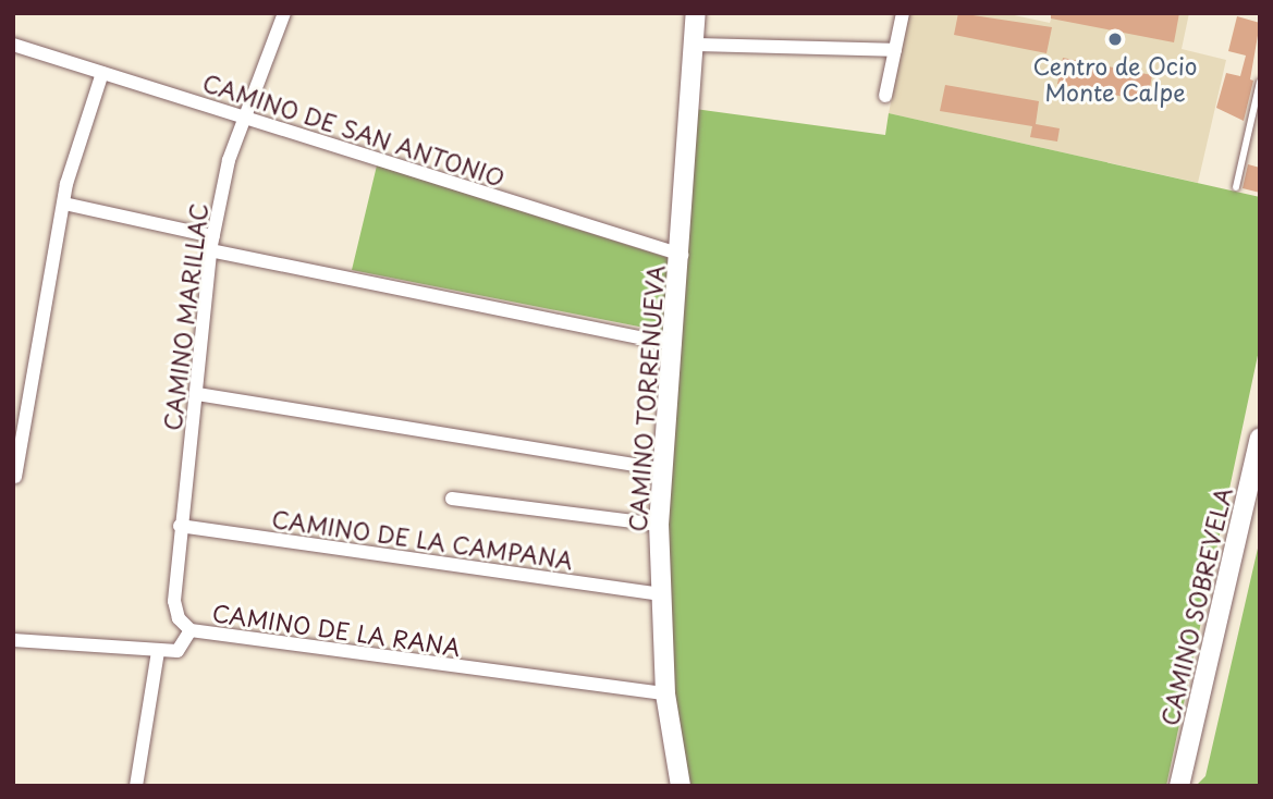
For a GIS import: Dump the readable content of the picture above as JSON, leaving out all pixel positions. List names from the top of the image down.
{
  "streets": {
    "street": [
      "CAMINO DE SAN ANTONIO",
      "CAMINO MARILLAC",
      "CAMINO TORRENUEVA",
      "CAMINO DE LA CAMPANA",
      "CAMINO SOBREVELA",
      "CAMINO DE LA RANA"
    ]
  },
  "crossings": [
    ["CAMINO DE SAN ANTONIO", "CAMINO MARILLAC"],
    ["CAMINO DE SAN ANTONIO", "CAMINO TORRENUEVA"],
    ["CAMINO MARILLAC", "CAMINO DE LA CAMPANA"],
    ["CAMINO MARILLAC", "CAMINO DE LA RANA"],
    ["CAMINO TORRENUEVA", "CAMINO DE LA CAMPANA"],
    ["CAMINO TORRENUEVA", "CAMINO DE LA RANA"]
  ],
  "places": ["Centro de Ocio Monte Calpe"]
}
